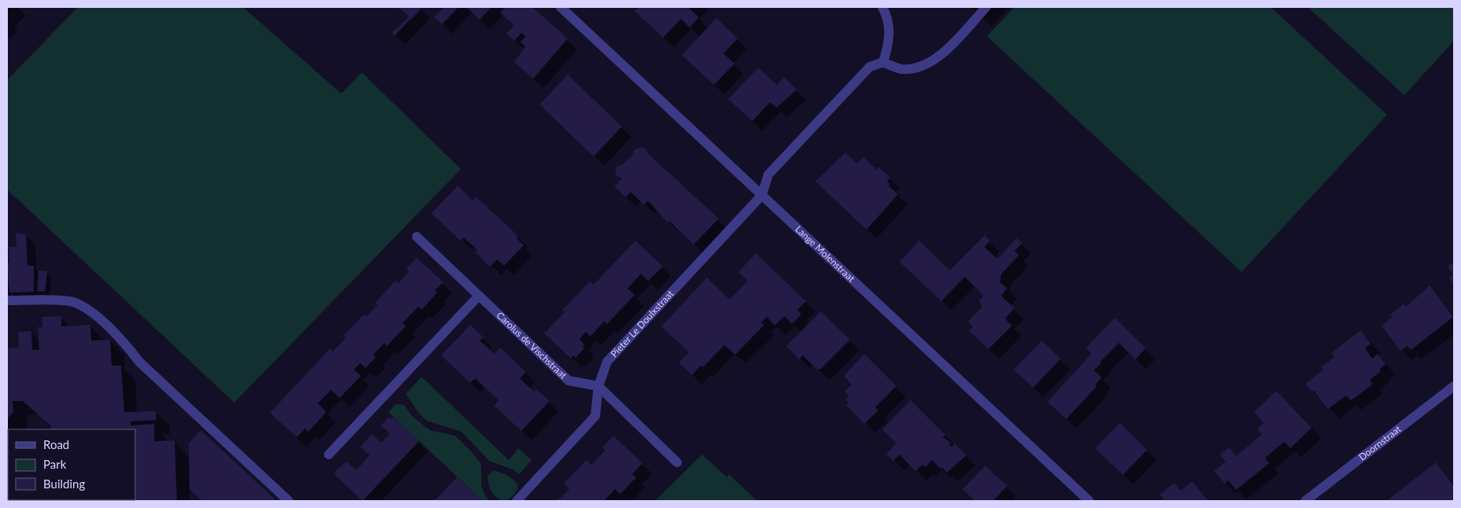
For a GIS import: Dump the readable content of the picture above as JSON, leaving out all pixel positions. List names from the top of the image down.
{
  "streets": {
    "street": [
      "Lange Molenstraat",
      "Pieter Le Doulxstraat",
      "Carolus de Vischstraat",
      "Doornstraat"
    ]
  },
  "crossings": [
    ["Lange Molenstraat", "Pieter Le Doulxstraat"],
    ["Pieter Le Doulxstraat", "Carolus de Vischstraat"]
  ],
  "legend": ["Road", "Park", "Building"]
}
